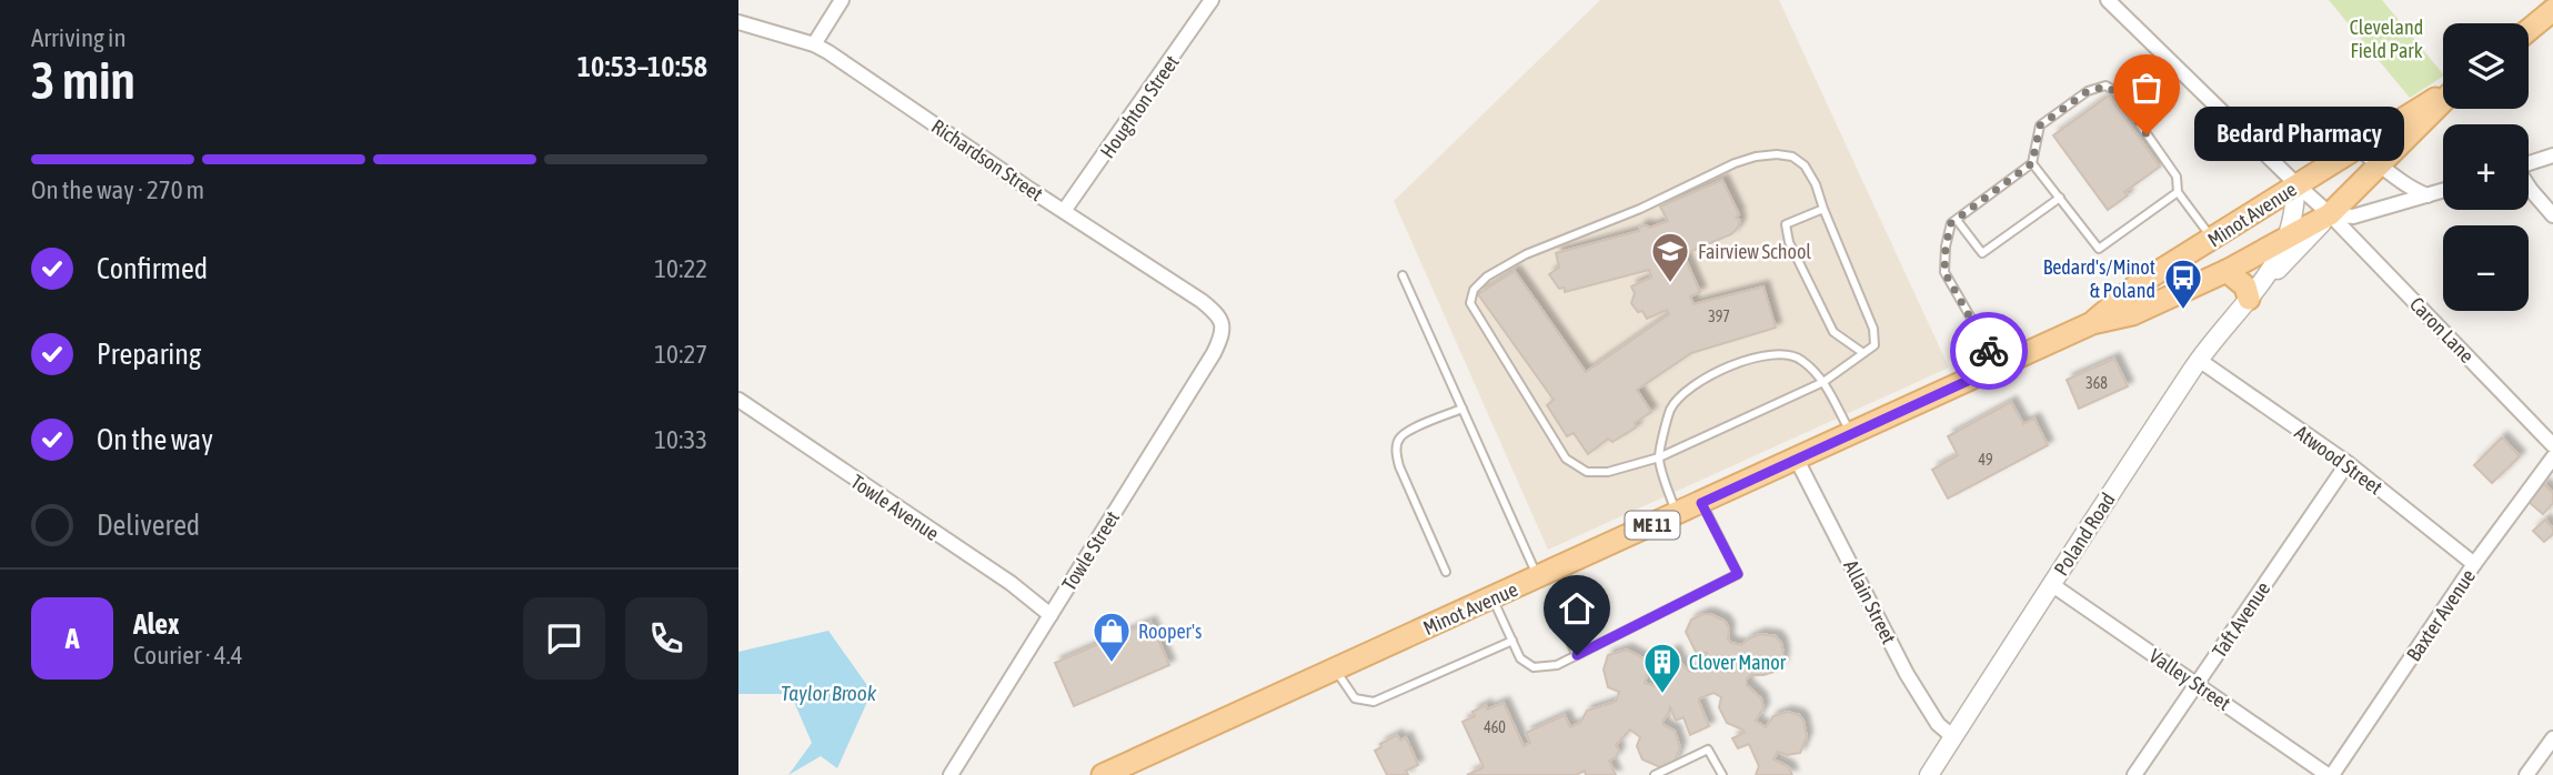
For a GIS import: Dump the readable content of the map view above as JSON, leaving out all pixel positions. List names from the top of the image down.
{
  "streets": {
    "main road": ["Minot Avenue", "ME 11"],
    "street": [
      "Houghton Street",
      "Richardson Street",
      "Caron Lane",
      "Atwood Street",
      "Towle Avenue",
      "Poland Road",
      "Towle Street",
      "Allain Street",
      "Baxter Avenue",
      "Taft Avenue",
      "Valley Street"
    ]
  },
  "crossings": [
    ["Houghton Street", "Richardson Street"],
    ["Richardson Street", "Towle Street"],
    ["Minot Avenue", "Caron Lane"],
    ["Minot Avenue", "ME 11"],
    ["Minot Avenue", "Poland Road"],
    ["Minot Avenue", "Allain Street"],
    ["Caron Lane", "ME 11"],
    ["Caron Lane", "Poland Road"],
    ["Atwood Street", "Poland Road"],
    ["Atwood Street", "Baxter Avenue"],
    ["Atwood Street", "Taft Avenue"],
    ["Towle Avenue", "Towle Street"],
    ["ME 11", "Poland Road"],
    ["Poland Road", "Allain Street"],
    ["Poland Road", "Valley Street"],
    ["Baxter Avenue", "Valley Street"],
    ["Taft Avenue", "Valley Street"]
  ],
  "water": ["Taylor Brook"],
  "parks": ["Cleveland Field Park"],
  "places": {
    "other": ["Bedard Pharmacy"],
    "school or university": ["Fairview School"],
    "bus stop": ["Bedard's/Minot & Poland"],
    "shop": ["Rooper's"],
    "building": ["Clover Manor"]
  },
  "house_numbers": [
    "397",
    "368",
    "49",
    "460"
  ],
  "page": {
    "heading": ["3 min", "Arriving in", "10:53–10:58"],
    "panel": ["Alex", "Courier · 4.4"],
    "map_buttons": ["+", "−"],
    "bubble": "Bedard Pharmacy",
    "bar": "On the way · 270 m",
    "list": [
      ["Confirmed", "10:22"],
      ["Preparing", "10:27"],
      ["On the way", "10:33"],
      "Delivered"
    ],
    "round": "A"
  }
}
